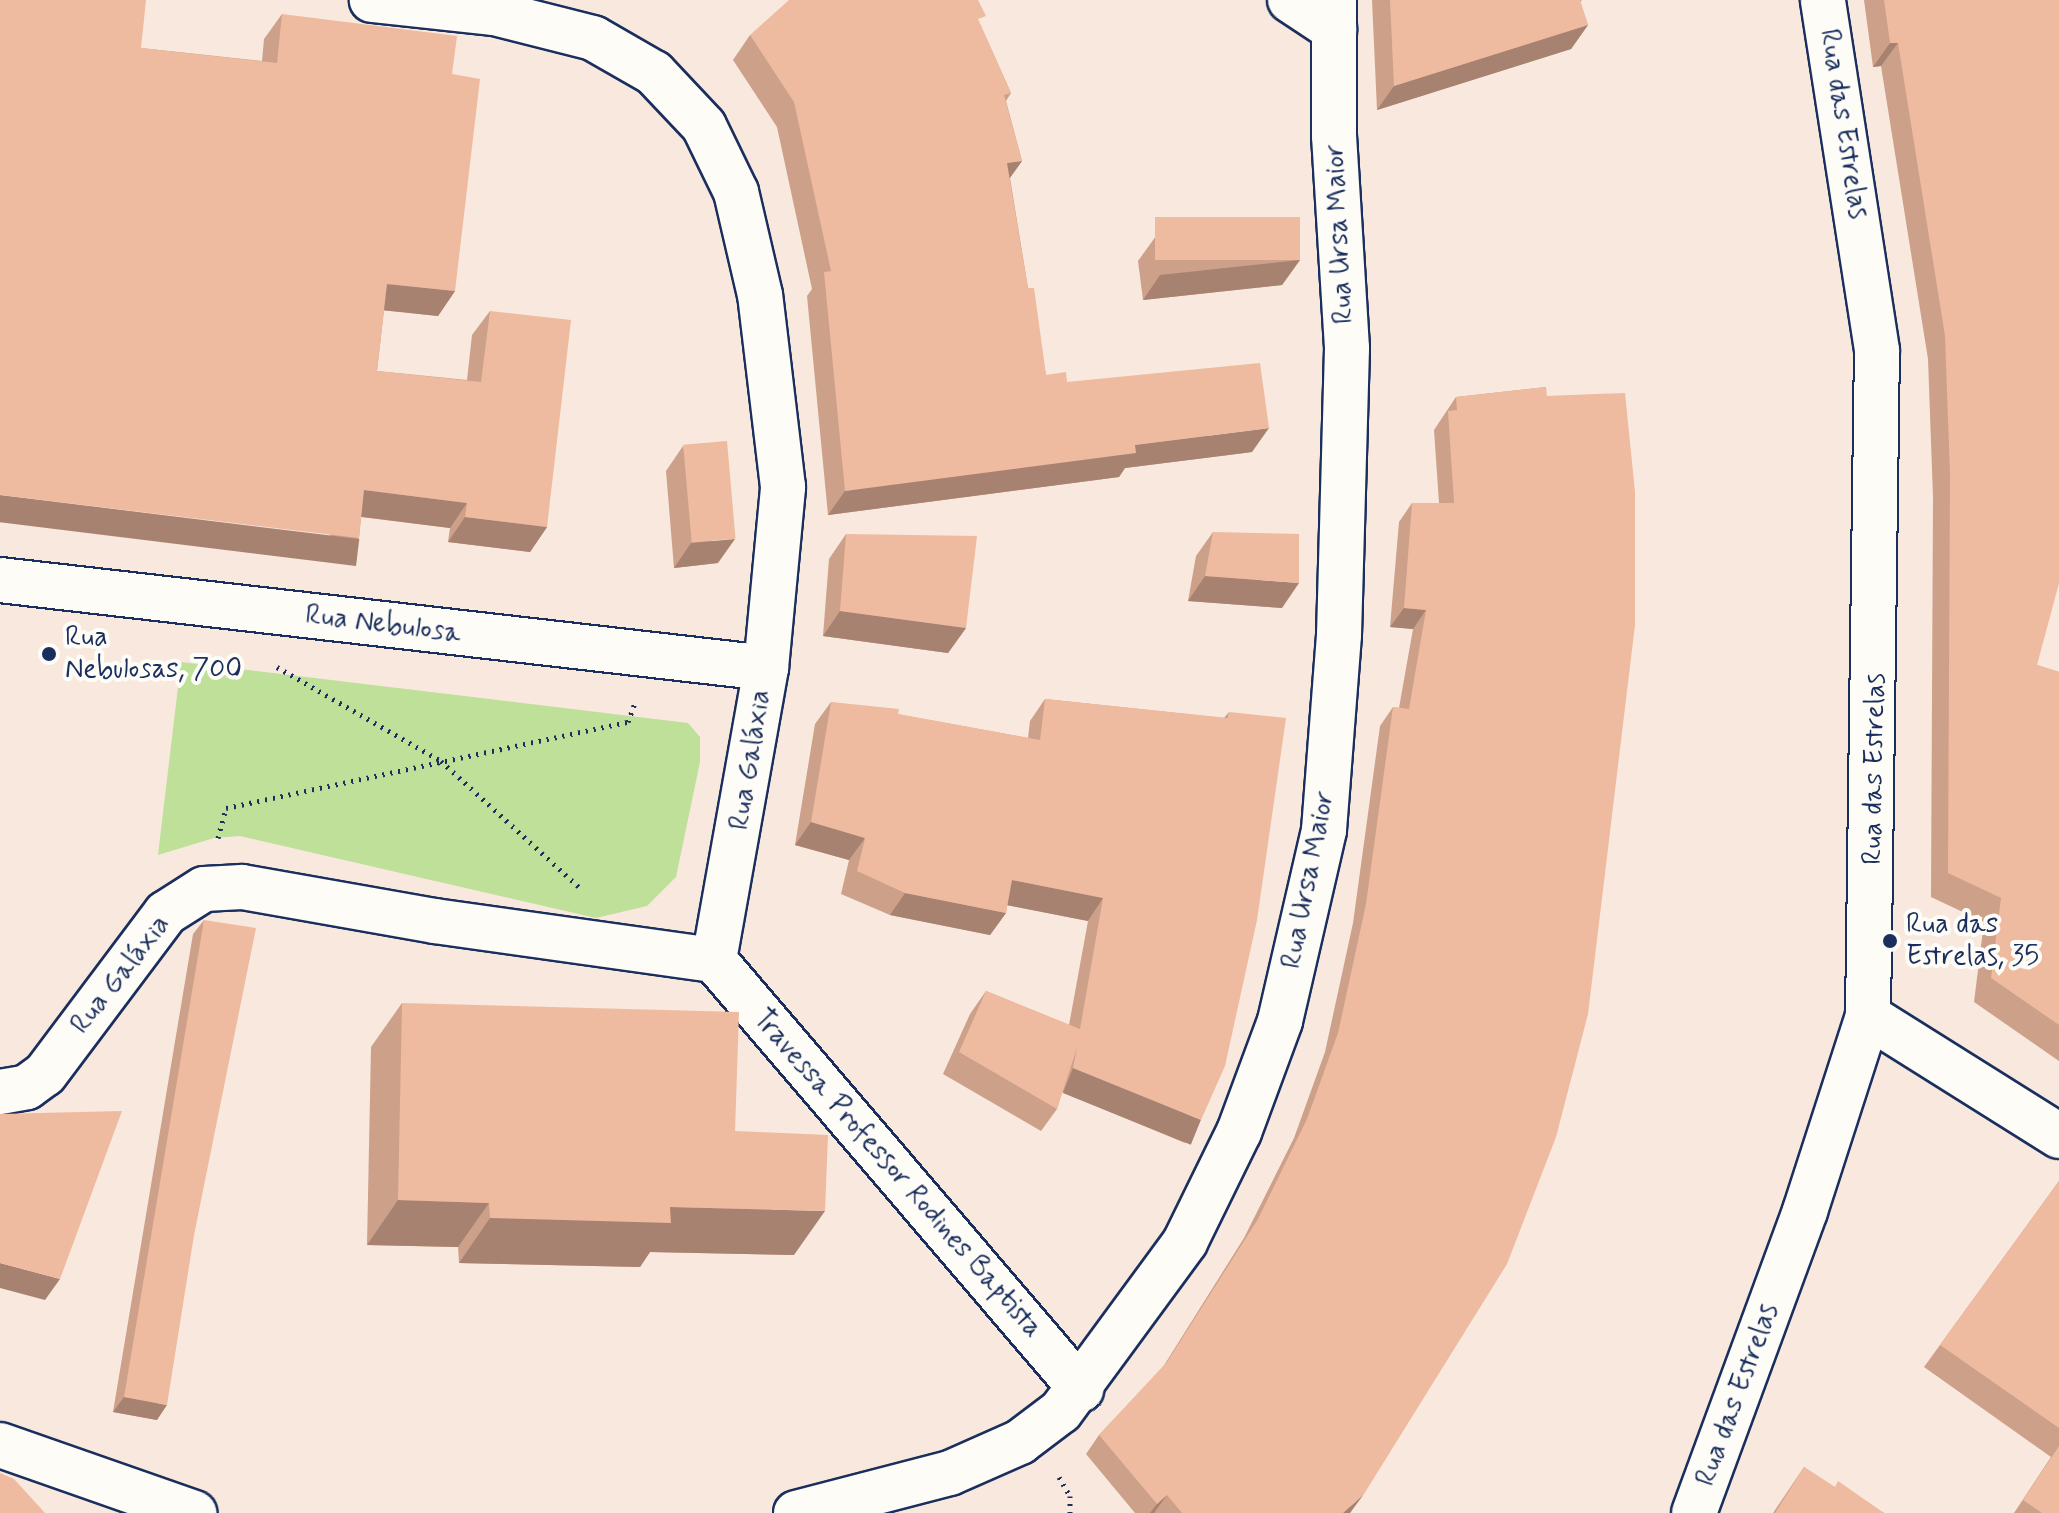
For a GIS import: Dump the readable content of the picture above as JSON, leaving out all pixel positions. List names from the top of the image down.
{
  "streets": {
    "street": [
      "Rua das Estrelas",
      "Rua Ursa Maior",
      "Rua Nebulosa",
      "Rua Galáxia",
      "Travessa Professor Rodines Baptista"
    ]
  },
  "crossings": [
    ["Rua Ursa Maior", "Travessa Professor Rodines Baptista"],
    ["Rua Nebulosa", "Rua Galáxia"],
    ["Rua Galáxia", "Travessa Professor Rodines Baptista"]
  ],
  "places": ["Rua Nebulosas, 700", "Rua das Estrelas, 35"]
}
